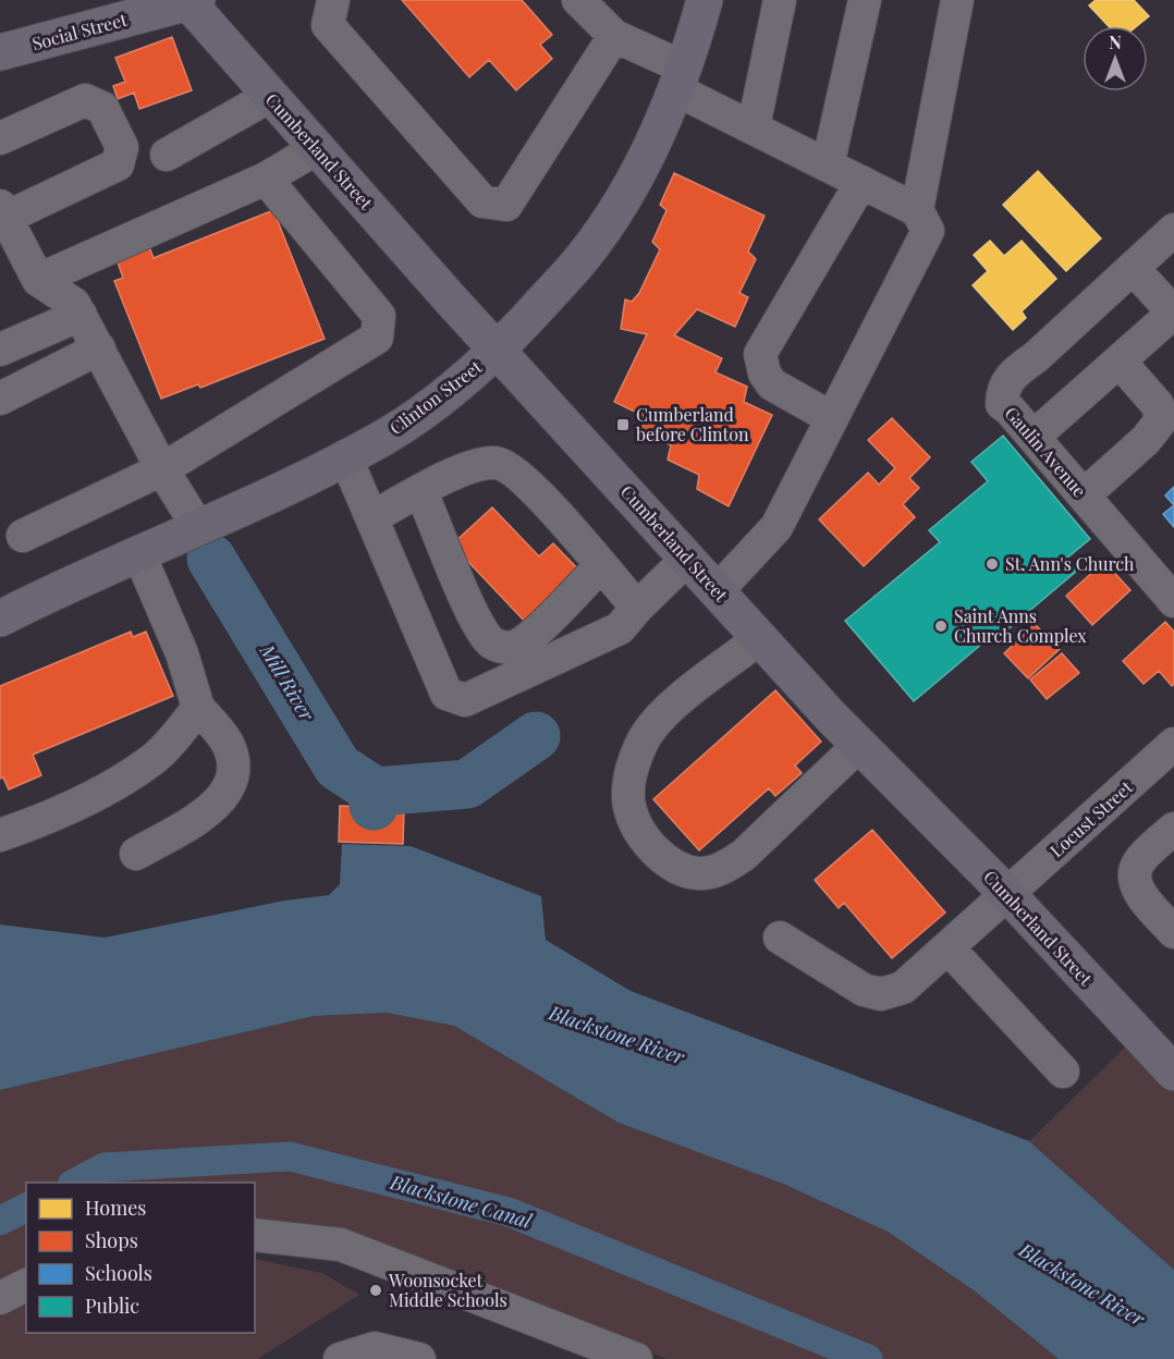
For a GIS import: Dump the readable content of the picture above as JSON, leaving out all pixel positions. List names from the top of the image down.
{
  "streets": {
    "main road": ["Social Street", "Cumberland Street", "Clinton Street"],
    "street": ["Gaulin Avenue", "Locust Street"]
  },
  "crossings": [
    ["Social Street", "Cumberland Street"],
    ["Cumberland Street", "Clinton Street"],
    ["Cumberland Street", "Locust Street"]
  ],
  "water": ["Mill River", "Blackstone River", "Blackstone Canal"],
  "places": {
    "transit": ["Cumberland before Clinton"],
    "other": ["St. Ann's Church", "Saint Anns Church Complex", "Woonsocket Middle Schools"]
  },
  "legend": [
    "Homes",
    "Shops",
    "Schools",
    "Public"
  ],
  "north": "top"
}
